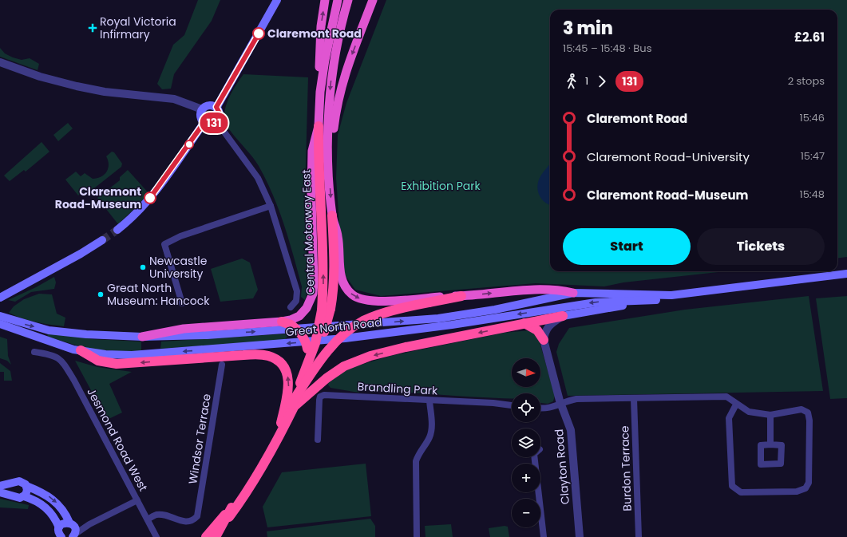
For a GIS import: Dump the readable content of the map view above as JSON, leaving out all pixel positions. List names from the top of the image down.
{
  "streets": {
    "highway": ["Central Motorway East"],
    "main road": ["Great North Road"],
    "street": [
      "Brandling Park",
      "Windsor Terrace",
      "Jesmond Road West",
      "Clayton Road",
      "Burdon Terrace"
    ]
  },
  "crossings": [
    ["Windsor Terrace", "Jesmond Road West"]
  ],
  "parks": ["Exhibition Park"],
  "places": {
    "health": ["Royal Victoria Infirmary"],
    "other": [
      "Claremont Road",
      "Claremont Road-Museum",
      "Newcastle University",
      "Great North Museum: Hancock"
    ]
  },
  "lines": ["bus line 131"],
  "north": "right",
  "page": {
    "on_map": "131",
    "heading": ["3 min", "15:45 – 15:48 · Bus", "£2.61"],
    "legs": ["1", "131", "2 stops"],
    "list": [
      {
        "name": "Claremont Road",
        "value": "15:46"
      },
      {
        "name": "Claremont Road-University",
        "value": "15:47"
      },
      {
        "name": "Claremont Road-Museum",
        "value": "15:48"
      }
    ],
    "buttons": ["Start", "Tickets"],
    "map_buttons": ["+", "−"]
  }
}
